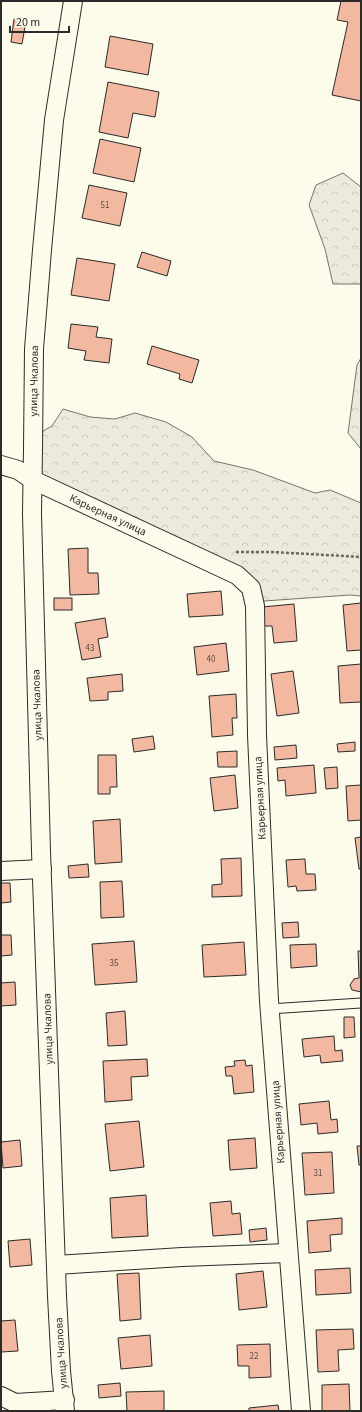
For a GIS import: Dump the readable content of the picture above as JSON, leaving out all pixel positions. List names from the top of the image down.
{
  "streets": {
    "street": ["улица Чкалова", "Карьерная улица"]
  },
  "crossings": [
    ["улица Чкалова", "Карьерная улица"]
  ],
  "house_numbers": [
    "51",
    "43",
    "40",
    "35",
    "31",
    "22"
  ],
  "scale_bar": "20 m"
}
